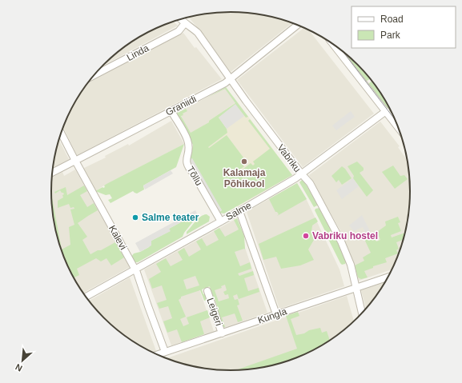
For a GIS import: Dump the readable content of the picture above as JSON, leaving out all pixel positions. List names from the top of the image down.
{
  "streets": {
    "street": [
      "Linda",
      "Graniidi",
      "Vabriku",
      "Tõllu",
      "Salme",
      "Kalevi",
      "Leigeri",
      "Kungla"
    ]
  },
  "crossings": [
    ["Linda", "Vabriku"],
    ["Graniidi", "Vabriku"],
    ["Graniidi", "Tõllu"],
    ["Graniidi", "Kalevi"],
    ["Vabriku", "Salme"],
    ["Vabriku", "Kungla"],
    ["Tõllu", "Salme"],
    ["Salme", "Kalevi"],
    ["Kalevi", "Kungla"],
    ["Leigeri", "Kungla"]
  ],
  "places": ["Kalamaja Põhikool", "Salme teater", "Vabriku hostel"],
  "legend": ["Road", "Park"],
  "north": "bottom left"
}
